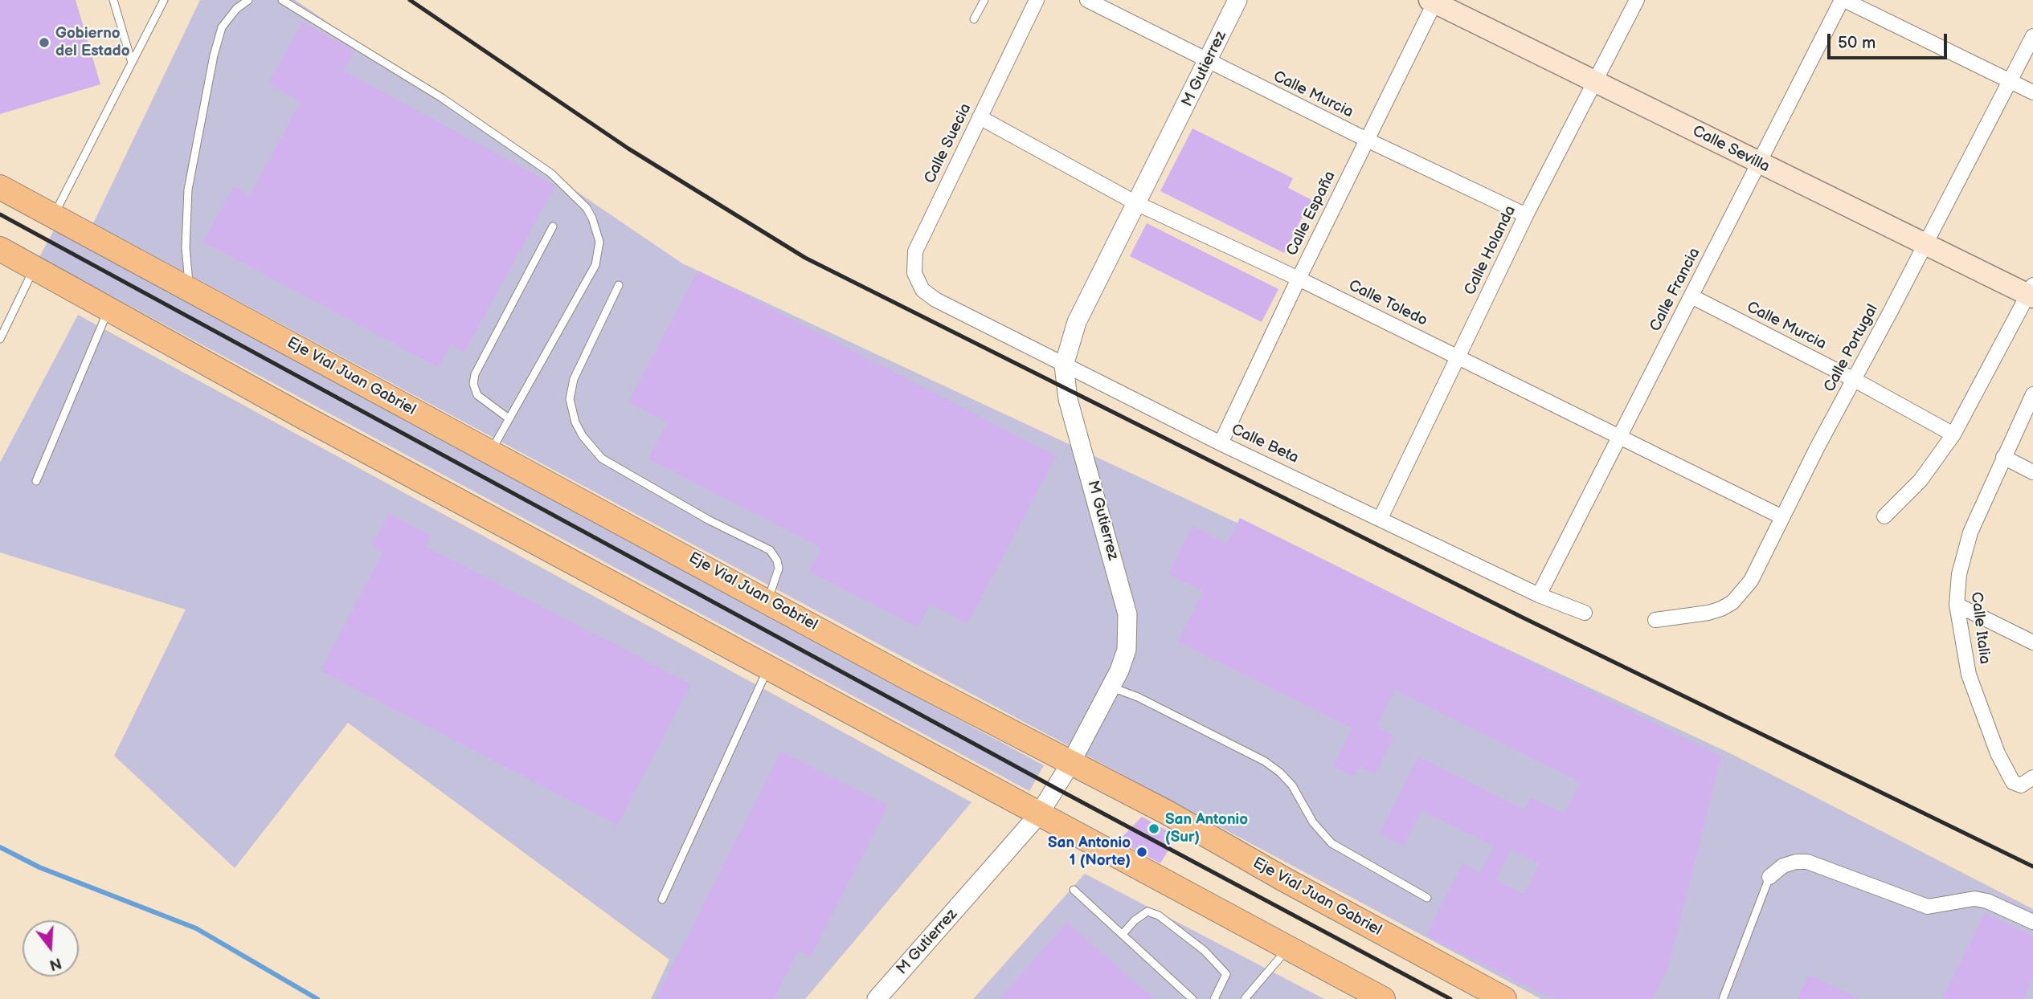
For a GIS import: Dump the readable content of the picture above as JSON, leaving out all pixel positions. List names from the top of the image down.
{
  "streets": {
    "main road": ["Calle Sevilla", "Eje Vial Juan Gabriel"],
    "street": [
      "M Gutierrez",
      "Calle Murcia",
      "Calle Suecia",
      "Calle España",
      "Calle Holanda",
      "Calle Francia",
      "Calle Toledo",
      "Calle Portugal",
      "Calle Beta",
      "Calle Italia"
    ]
  },
  "crossings": [
    ["M Gutierrez", "Calle Murcia"],
    ["M Gutierrez", "Calle Toledo"],
    ["M Gutierrez", "Eje Vial Juan Gabriel"],
    ["M Gutierrez", "Calle Beta"],
    ["Calle Murcia", "Calle España"],
    ["Calle Murcia", "Calle Holanda"],
    ["Calle Murcia", "Calle Francia"],
    ["Calle Murcia", "Calle Portugal"],
    ["Calle Suecia", "Calle Toledo"],
    ["Calle Suecia", "Calle Beta"],
    ["Calle Sevilla", "Calle España"],
    ["Calle Sevilla", "Calle Holanda"],
    ["Calle Sevilla", "Calle Francia"],
    ["Calle Sevilla", "Calle Portugal"],
    ["Calle España", "Calle Toledo"],
    ["Calle España", "Calle Beta"],
    ["Calle Holanda", "Calle Toledo"],
    ["Calle Holanda", "Calle Beta"],
    ["Calle Francia", "Calle Toledo"],
    ["Calle Francia", "Calle Beta"],
    ["Calle Toledo", "Calle Portugal"]
  ],
  "places": ["Gobierno del Estado", "San Antonio (Sur)", "San Antonio 1 (Norte)"],
  "scale_bar": "50 m",
  "north": "bottom"
}
